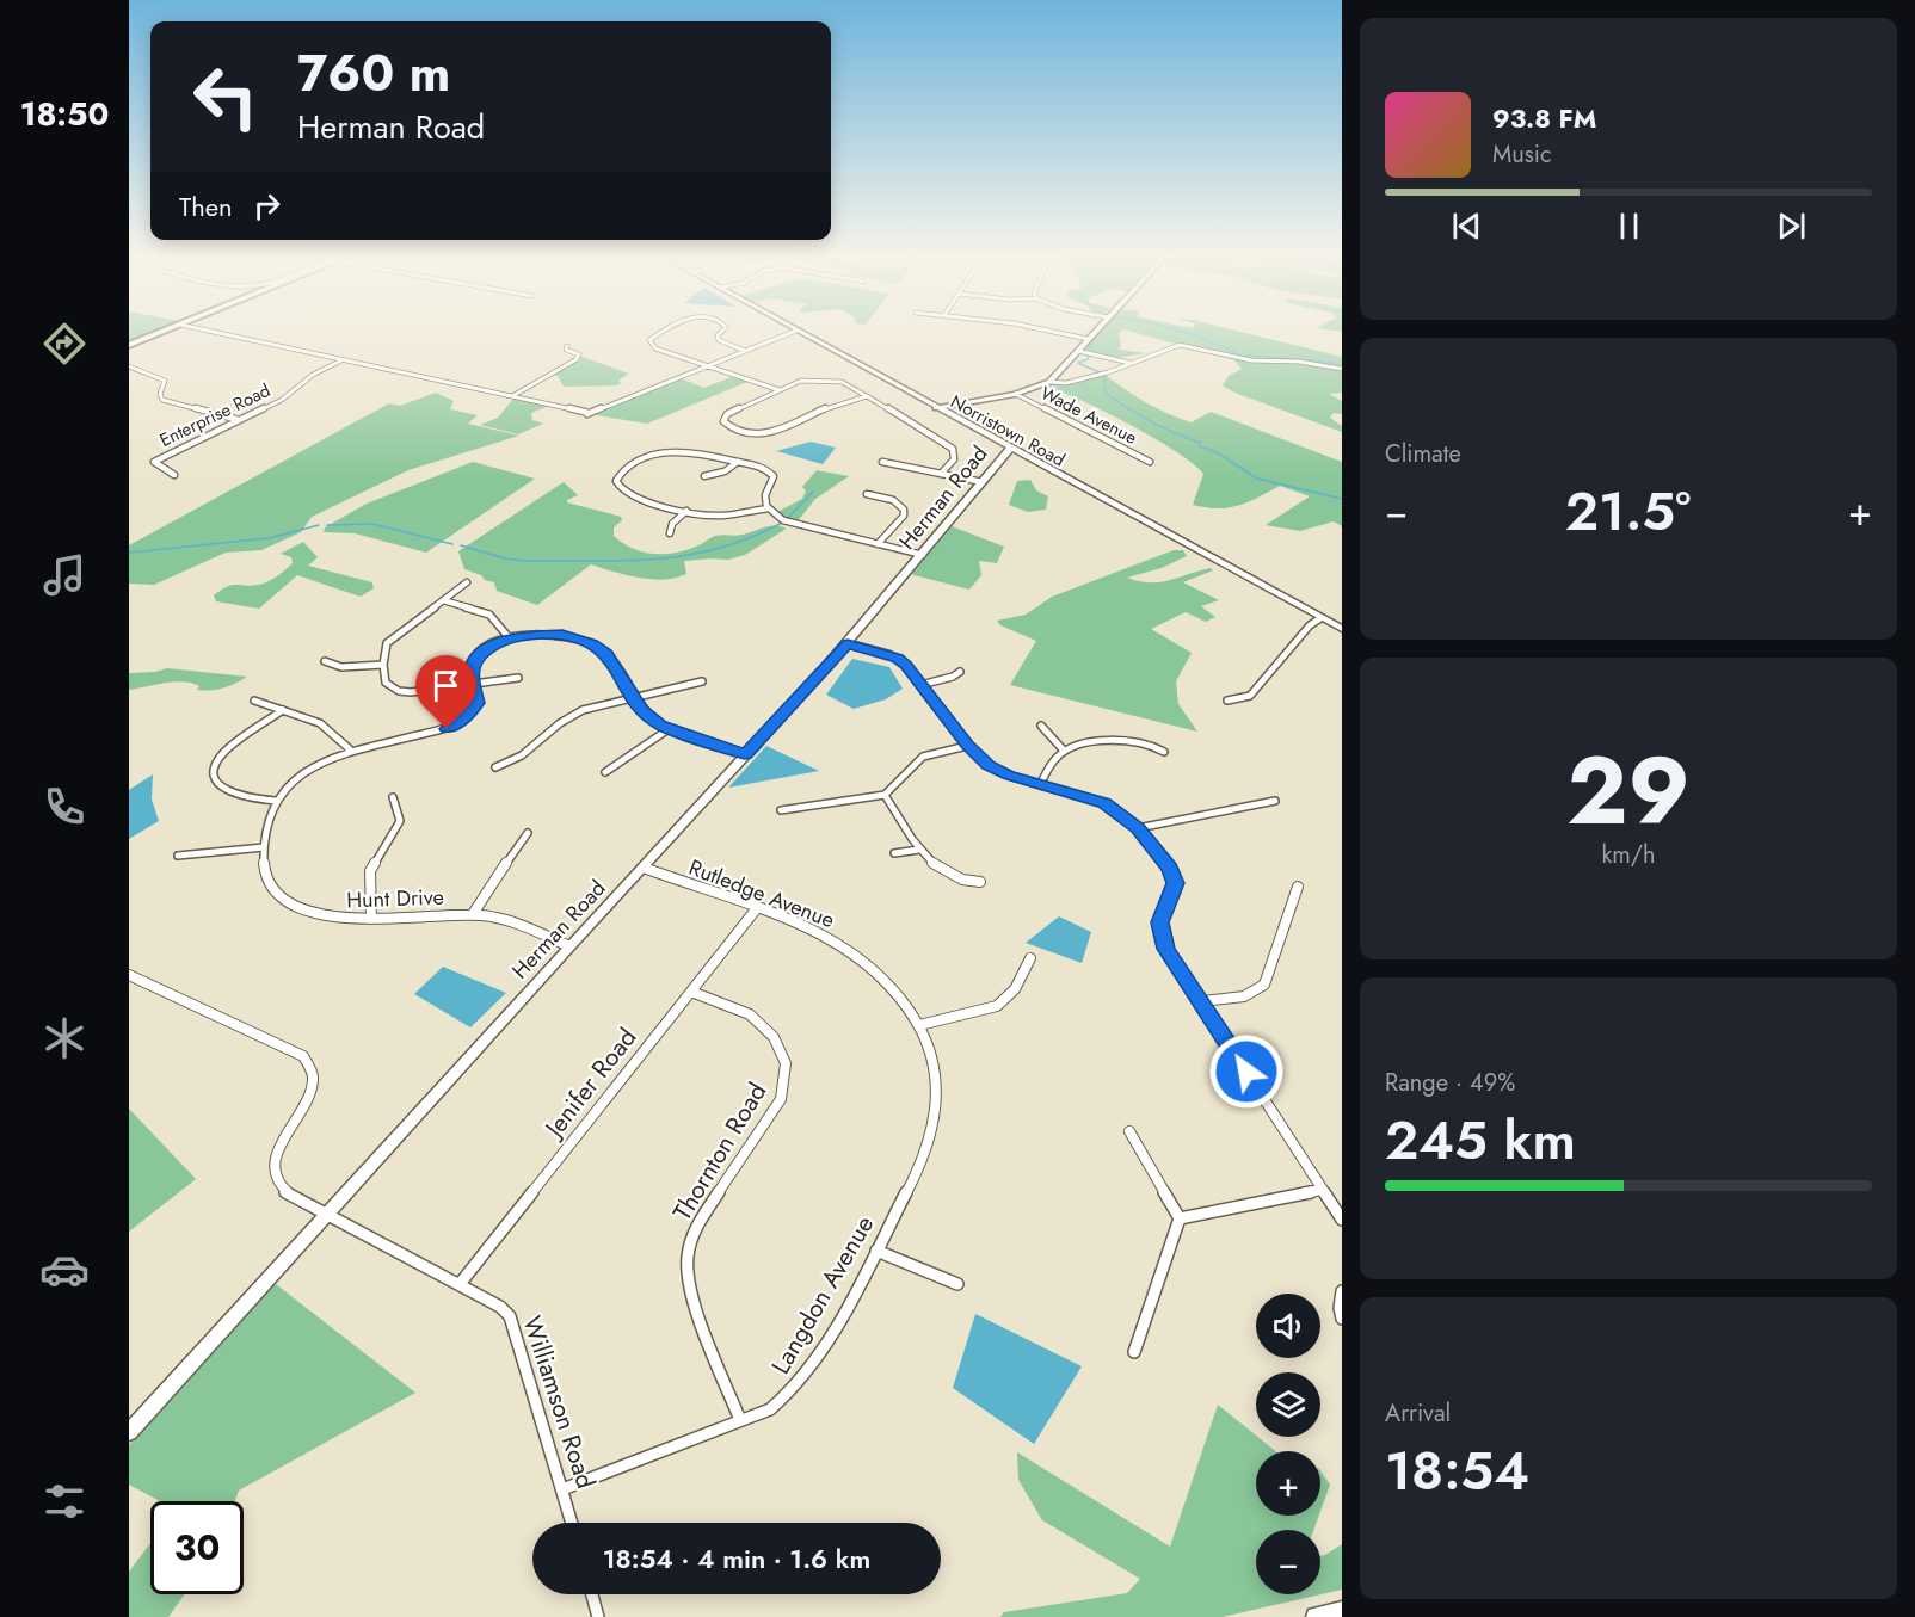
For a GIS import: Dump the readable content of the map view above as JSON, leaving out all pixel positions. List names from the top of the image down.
{
  "streets": {
    "street": [
      "Enterprise Road",
      "Wade Avenue",
      "Norristown Road",
      "Herman Road",
      "Rutledge Avenue",
      "Hunt Drive",
      "Jenifer Road",
      "Thornton Road",
      "Langdon Avenue",
      "Williamson Road"
    ]
  },
  "crossings": [
    ["Norristown Road", "Herman Road"],
    ["Herman Road", "Rutledge Avenue"],
    ["Herman Road", "Hunt Drive"],
    ["Herman Road", "Williamson Road"],
    ["Rutledge Avenue", "Jenifer Road"],
    ["Rutledge Avenue", "Langdon Avenue"],
    ["Jenifer Road", "Thornton Road"],
    ["Jenifer Road", "Williamson Road"],
    ["Thornton Road", "Langdon Avenue"],
    ["Langdon Avenue", "Williamson Road"]
  ],
  "page": {
    "tabs": "18:50",
    "turn": ["760 m", "Herman Road"],
    "song": ["93.8 FM", "Music"],
    "then": "Then",
    "tile": [
      "Climate",
      ["29", "km/h"],
      ["Range · 49%", "245 km"],
      ["Arrival", "18:54"]
    ],
    "heat": ["−", "21.5°", "+"],
    "map_buttons": ["+", "−"],
    "limit": "30",
    "trip": "18:54 · 4 min · 1.6 km"
  }
}
